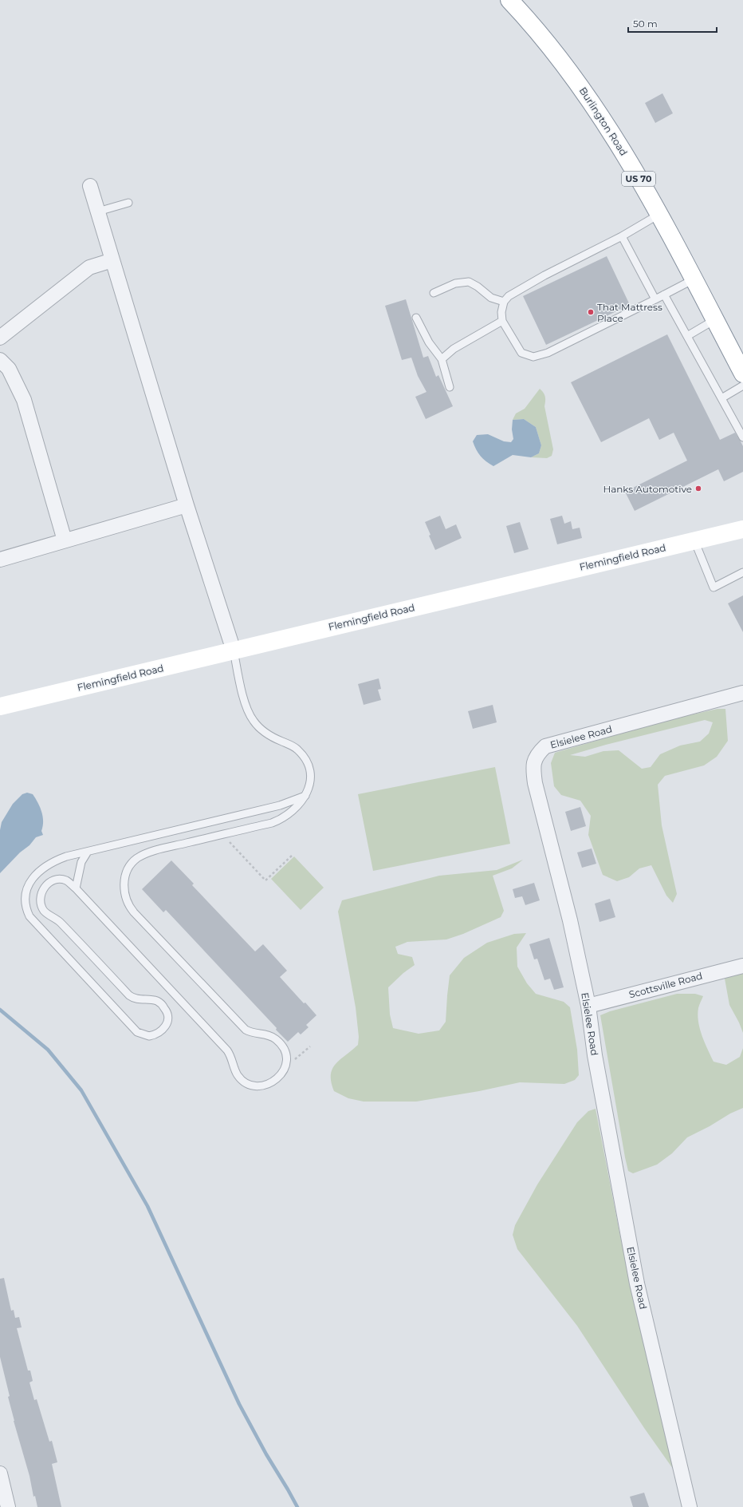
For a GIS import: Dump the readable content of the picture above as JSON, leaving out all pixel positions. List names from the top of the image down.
{
  "streets": {
    "main road": ["Burlington Road", "US 70", "Flemingfield Road"],
    "street": ["Elsielee Road", "Scottsville Road"]
  },
  "crossings": [
    ["Elsielee Road", "Scottsville Road"]
  ],
  "places": ["That Mattress Place", "Hanks Automotive"],
  "scale_bar": "50 m"
}
